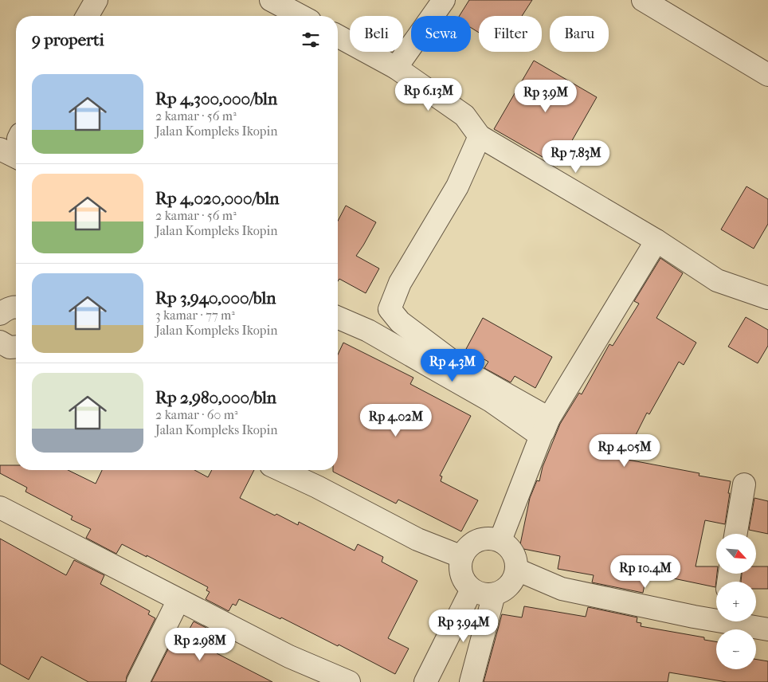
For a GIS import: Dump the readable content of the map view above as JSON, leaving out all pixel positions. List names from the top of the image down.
{
  "north": "bottom right",
  "page": {
    "chip": [
      "Beli",
      "Sewa",
      "Filter",
      "Baru"
    ],
    "heading": "9 properti",
    "list": [
      {
        "name": "Rp 4,300,000/bln",
        "note": "2 kamar · 56 m² · Jalan Kompleks Ikopin"
      },
      {
        "name": "Rp 4,020,000/bln",
        "note": "2 kamar · 56 m² · Jalan Kompleks Ikopin"
      },
      {
        "name": "Rp 3,940,000/bln",
        "note": "3 kamar · 77 m² · Jalan Kompleks Ikopin"
      },
      {
        "name": "Rp 2,980,000/bln",
        "note": "2 kamar · 60 m² · Jalan Kompleks Ikopin"
      }
    ],
    "price": [
      "Rp 6.13M",
      "Rp 3.9M",
      "Rp 7.83M",
      "Rp 4.3M",
      "Rp 4.02M",
      "Rp 4.05M",
      "Rp 10.4M",
      "Rp 3.94M",
      "Rp 2.98M"
    ],
    "map_buttons": ["+", "−"]
  }
}
